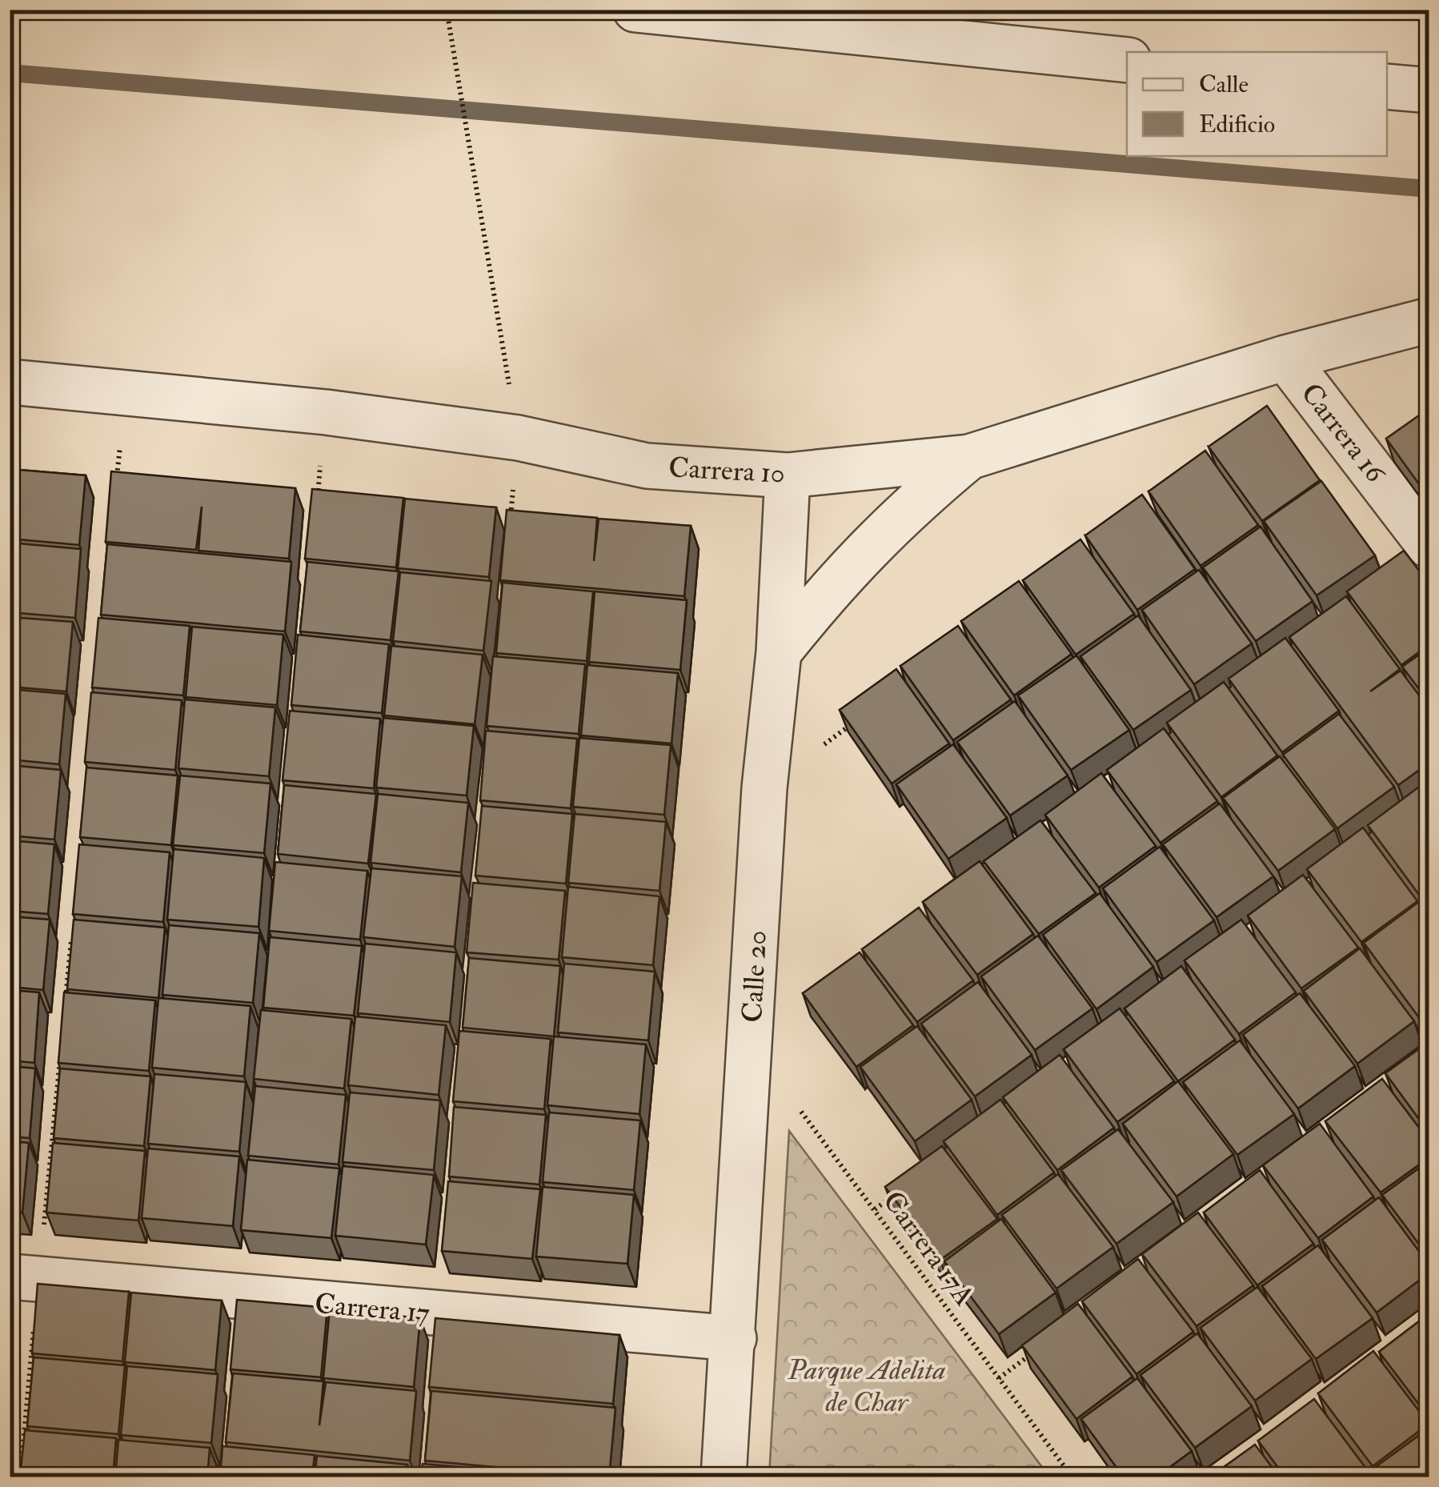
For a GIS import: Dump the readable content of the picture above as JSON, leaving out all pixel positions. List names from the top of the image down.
{
  "streets": {
    "street": [
      "Carrera 16",
      "Carrera 10",
      "Calle 20",
      "Carrera 17"
    ],
    "path": ["Carrera 17A"]
  },
  "crossings": [
    ["Carrera 16", "Carrera 10"],
    ["Carrera 10", "Calle 20"],
    ["Calle 20", "Carrera 17A"],
    ["Calle 20", "Carrera 17"]
  ],
  "parks": ["Parque Adelita de Char"],
  "legend": ["Calle", "Edificio"]
}
